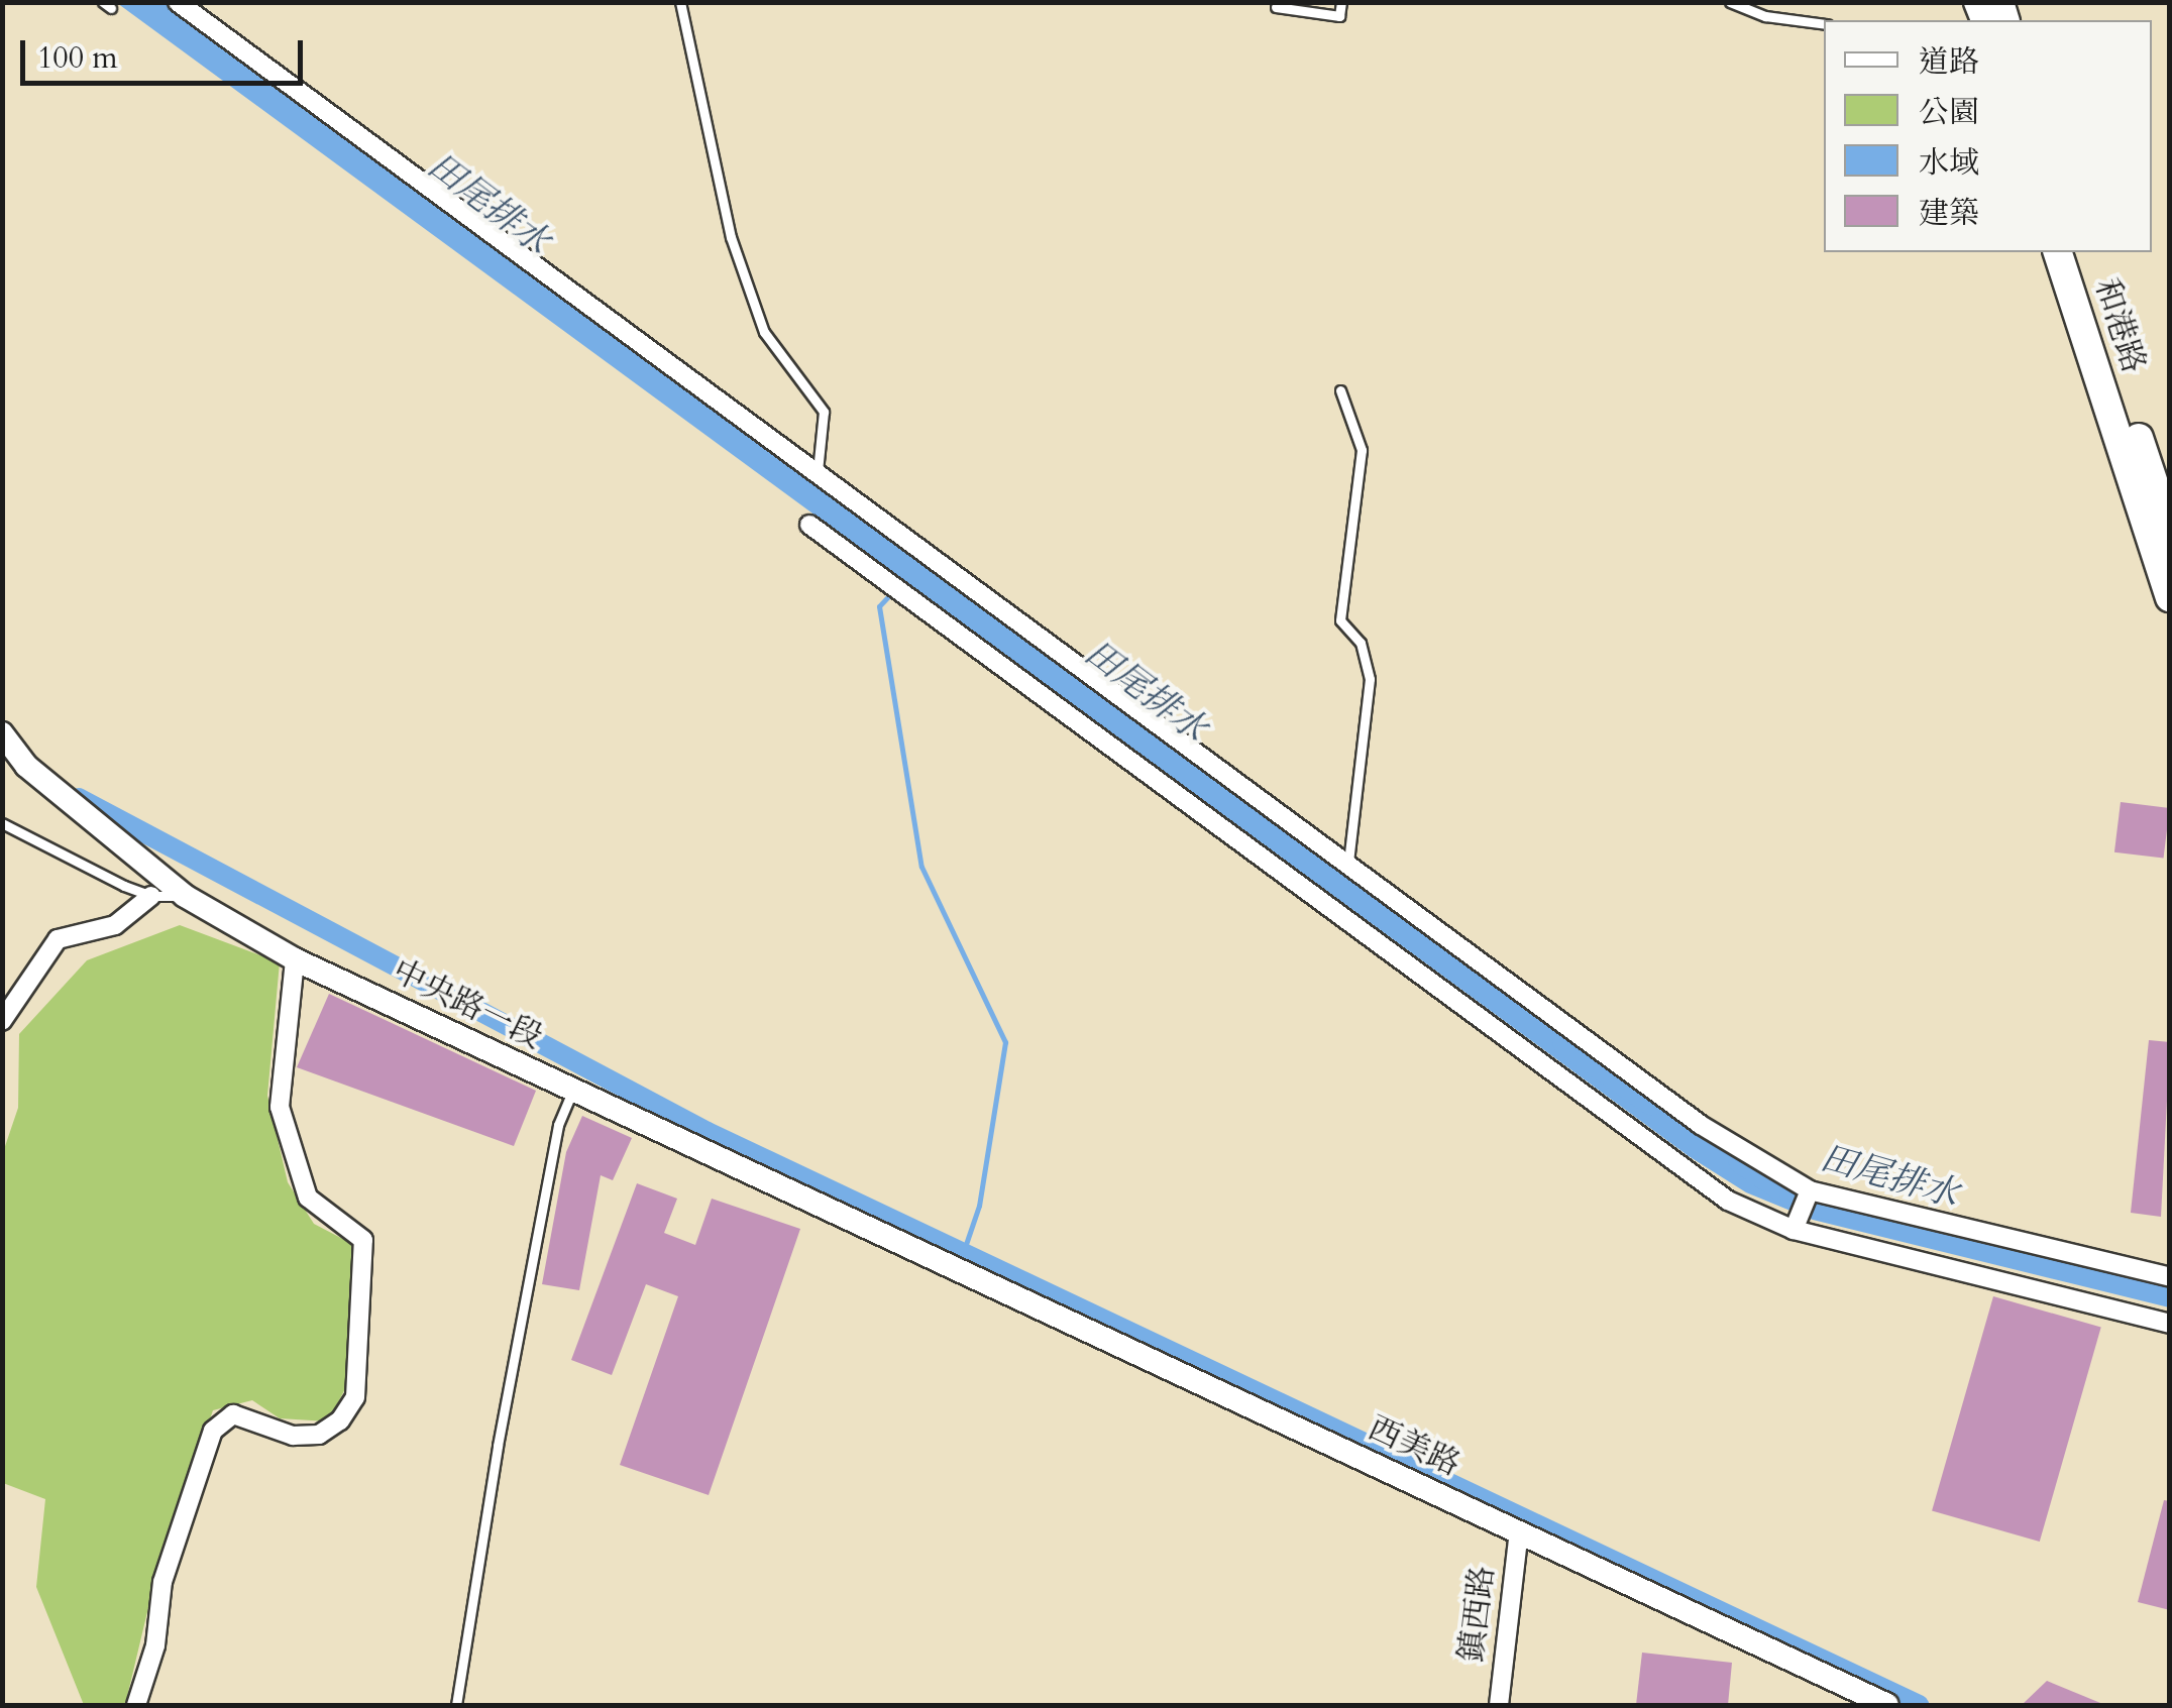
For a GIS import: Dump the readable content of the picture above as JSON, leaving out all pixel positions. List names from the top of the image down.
{
  "streets": {
    "main road": ["和港路"],
    "street": ["中央路一段", "西美路", "鎮西路"]
  },
  "crossings": [
    ["中央路一段", "西美路"],
    ["西美路", "鎮西路"]
  ],
  "water": ["田尾排水"],
  "legend": [
    "道路",
    "公園",
    "水域",
    "建築"
  ],
  "scale_bar": "100 m"
}
